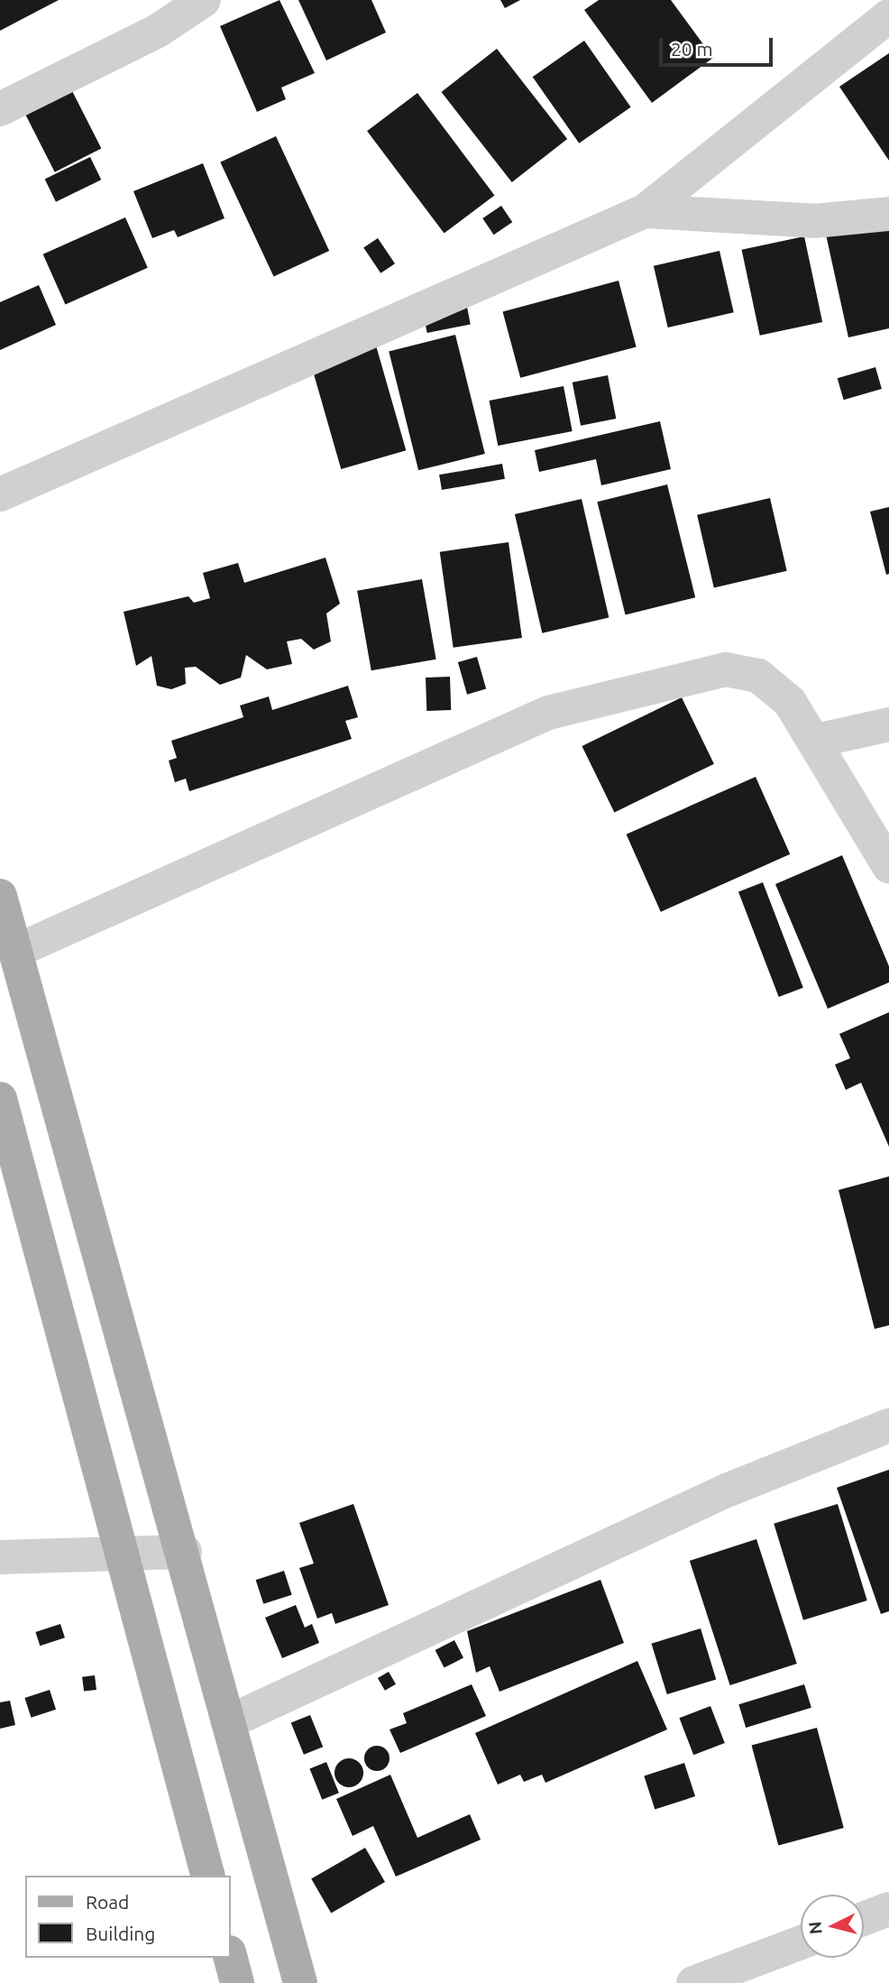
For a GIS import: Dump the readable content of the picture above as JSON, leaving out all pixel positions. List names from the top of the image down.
{
  "legend": ["Road", "Building"],
  "scale_bar": "20 m",
  "north": "left"
}
